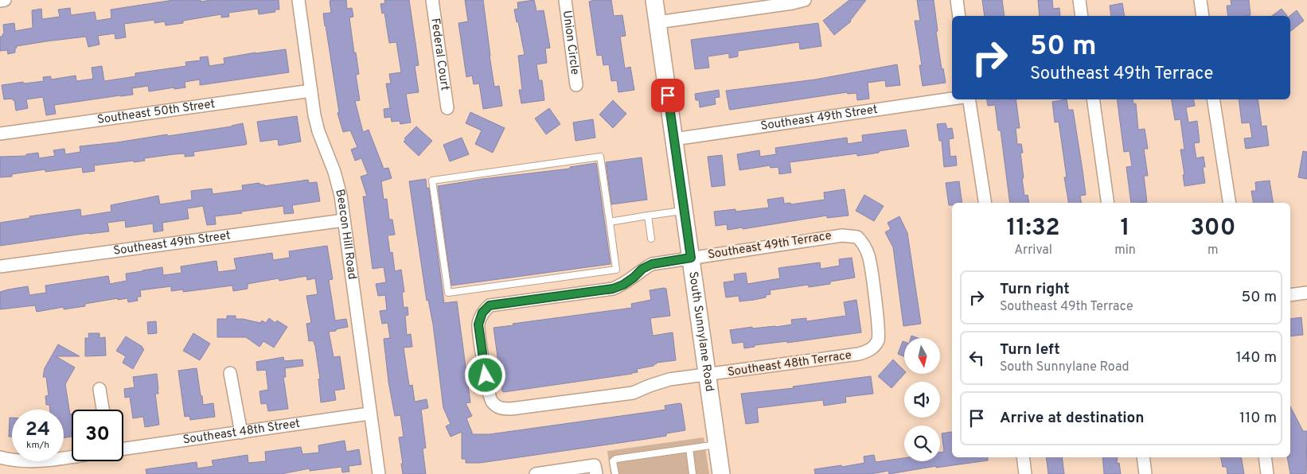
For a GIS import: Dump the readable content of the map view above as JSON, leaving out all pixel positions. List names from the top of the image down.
{
  "streets": {
    "main road": ["South Sunnylane Road"],
    "street": [
      "Union Circle",
      "Federal Court",
      "Southeast 50th Street",
      "Southeast 49th Street",
      "Beacon Hill Road",
      "Southeast 49th Terrace",
      "Southeast 48th Terrace",
      "Southeast 48th Street"
    ]
  },
  "crossings": [
    ["Southeast 50th Street", "Beacon Hill Road"],
    ["Southeast 49th Street", "Beacon Hill Road"],
    ["Southeast 49th Street", "South Sunnylane Road"],
    ["Beacon Hill Road", "Southeast 48th Street"],
    ["Southeast 49th Terrace", "South Sunnylane Road"],
    ["Southeast 49th Terrace", "Southeast 48th Terrace"],
    ["South Sunnylane Road", "Southeast 48th Terrace"]
  ],
  "north": "bottom",
  "page": {
    "turn": ["50 m", "Southeast 49th Terrace"],
    "eta": [
      "11:32",
      "Arrival",
      "1",
      "min",
      "300",
      "m"
    ],
    "list": [
      {
        "name": "Turn right",
        "note": "Southeast 49th Terrace",
        "value": "50 m"
      },
      {
        "name": "Turn left",
        "note": "South Sunnylane Road",
        "value": "140 m"
      },
      {
        "name": "Arrive at destination",
        "value": "110 m"
      }
    ],
    "speed": "24 km/h",
    "limit": "30"
  }
}
